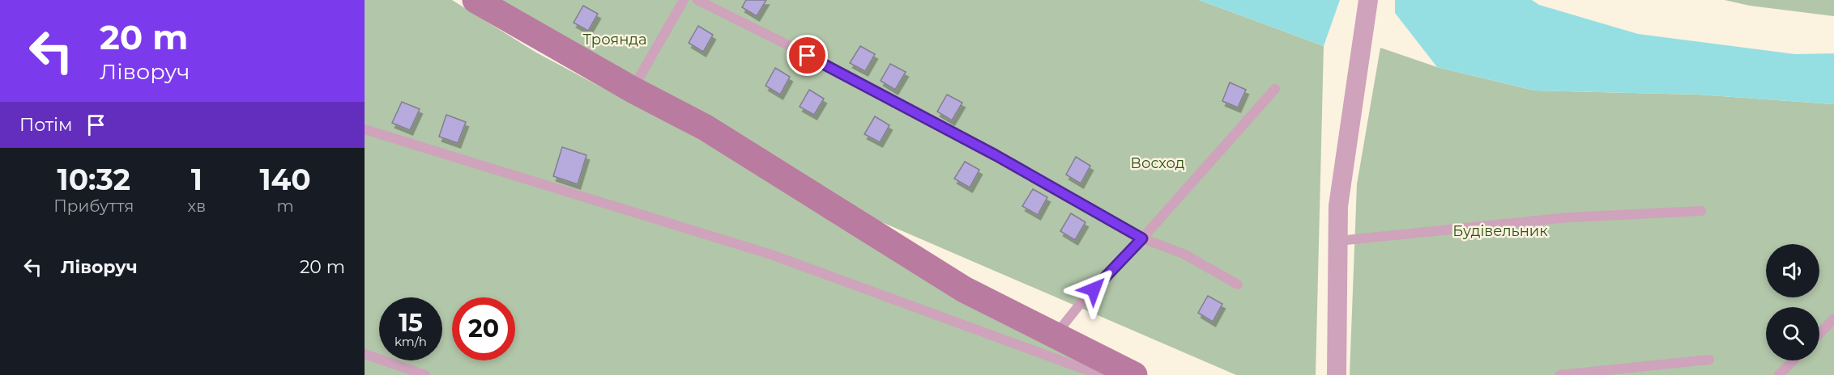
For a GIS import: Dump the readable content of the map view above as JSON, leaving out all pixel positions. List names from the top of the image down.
{
  "parks": ["Троянда", "Восход", "Будівельник"],
  "page": {
    "turn": ["20 m", "Ліворуч"],
    "then": "Потім",
    "eta": [
      "10:32",
      "Прибуття",
      "1",
      "хв",
      "140",
      "m"
    ],
    "list": [
      {
        "name": "Ліворуч",
        "value": "20 m"
      }
    ],
    "speed": "15 km/h",
    "limit": "20"
  }
}
